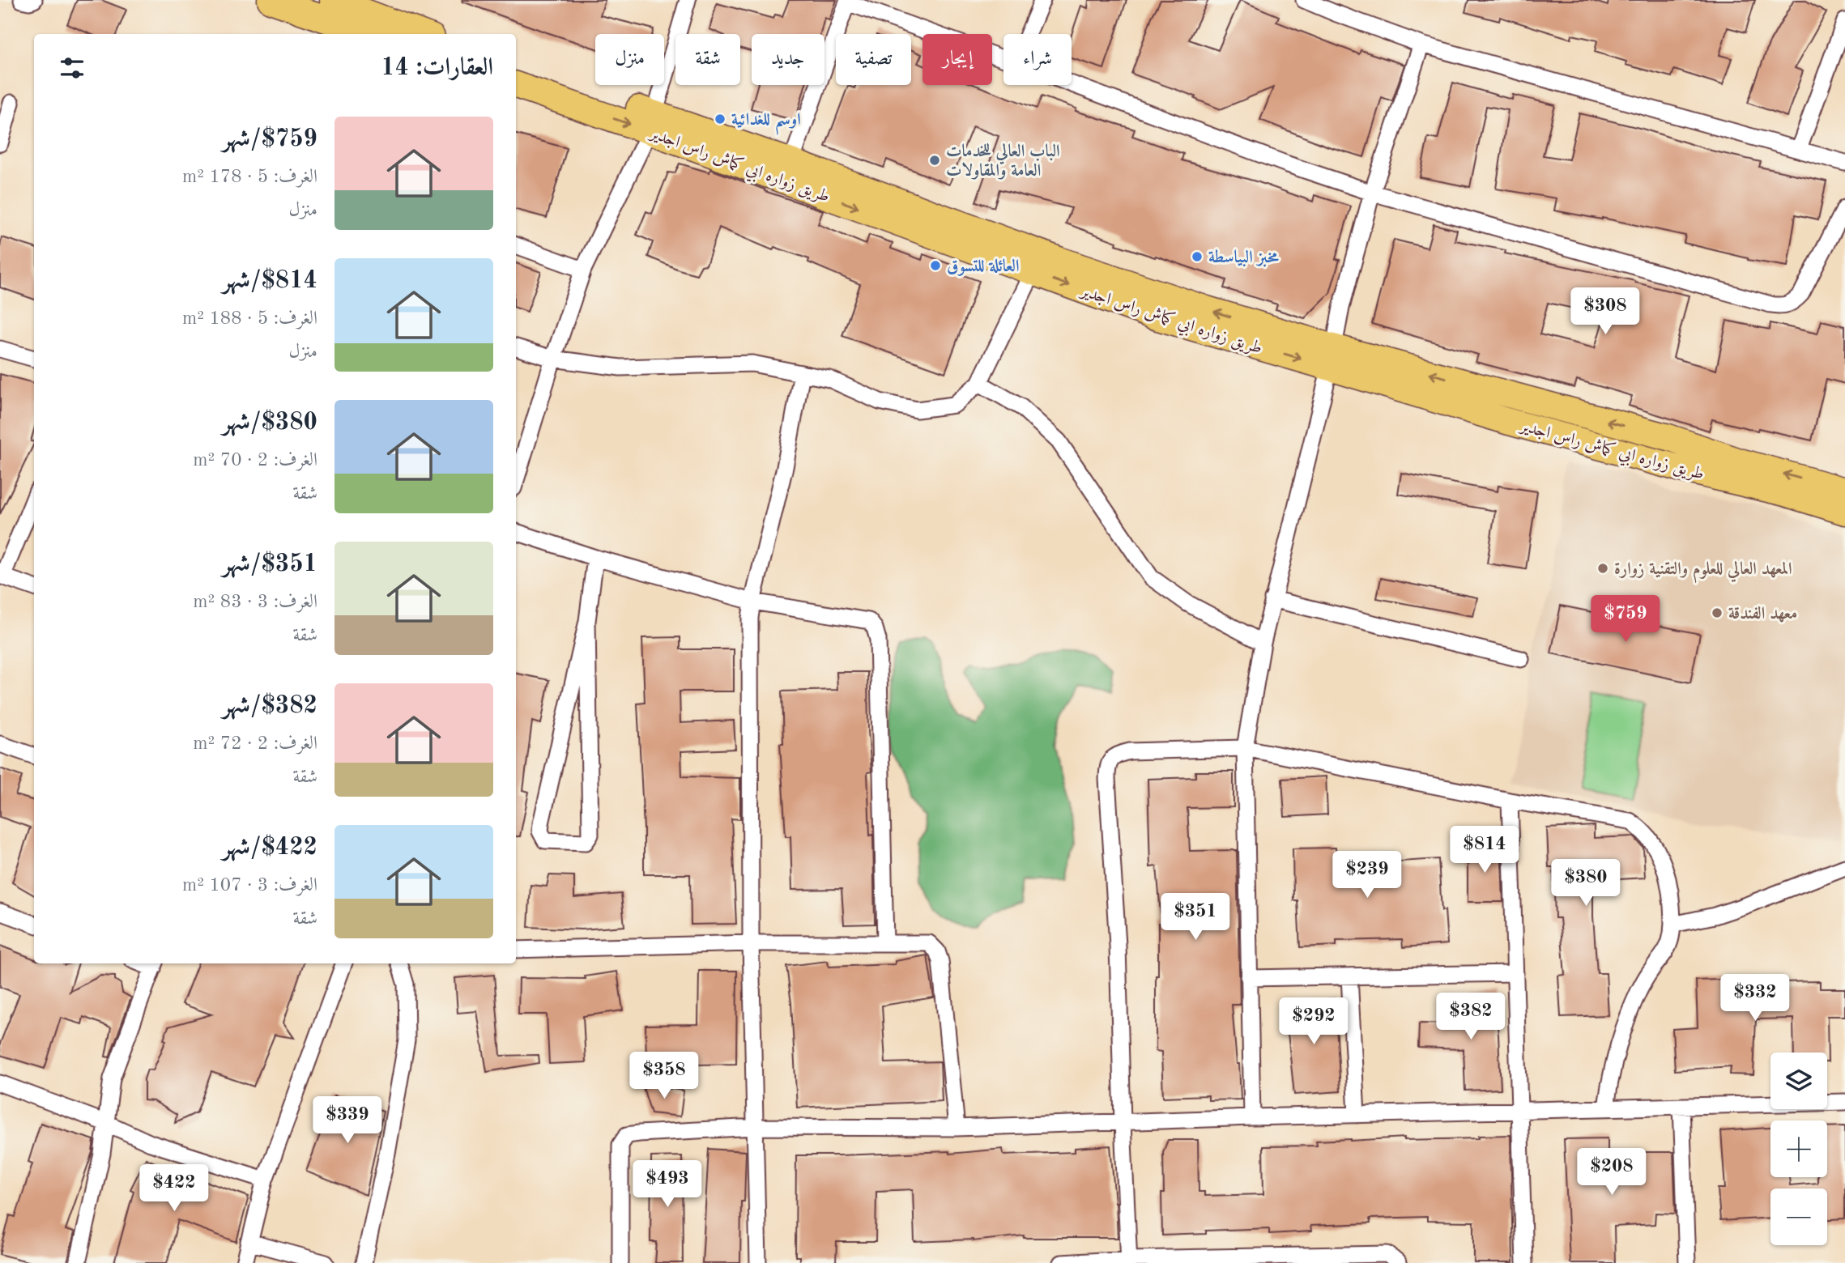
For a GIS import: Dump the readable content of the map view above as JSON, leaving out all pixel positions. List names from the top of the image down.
{
  "streets": {
    "main road": ["طريق زواره ابي كماش راس اجدير"]
  },
  "places": [
    "اوسم للغدائية",
    "الباب العالي للخدمات العامة والمقاولات",
    "مخبز البياسطة",
    "العائلة للتسوق",
    "المعهد العالي للعلوم والتقنية زوارة",
    "معهد الفندقة"
  ],
  "page": {
    "chip": [
      "شراء",
      "إيجار",
      "تصفية",
      "جديد",
      "شقة",
      "منزل"
    ],
    "heading": "العقارات: 14",
    "list": [
      {
        "name": "$759/شهر",
        "note": "الغرف: 5 · 178 m² · منزل"
      },
      {
        "name": "$814/شهر",
        "note": "الغرف: 5 · 188 m² · منزل"
      },
      {
        "name": "$380/شهر",
        "note": "الغرف: 2 · 70 m² · شقة"
      },
      {
        "name": "$351/شهر",
        "note": "الغرف: 3 · 83 m² · شقة"
      },
      {
        "name": "$382/شهر",
        "note": "الغرف: 2 · 72 m² · شقة"
      },
      {
        "name": "$422/شهر",
        "note": "الغرف: 3 · 107 m² · شقة"
      }
    ],
    "price": [
      "$308",
      "$759",
      "$814",
      "$239",
      "$380",
      "$351",
      "$332",
      "$382",
      "$292",
      "$358",
      "$339",
      "$208",
      "$493",
      "$422"
    ],
    "map_buttons": ["+", "−"]
  }
}
